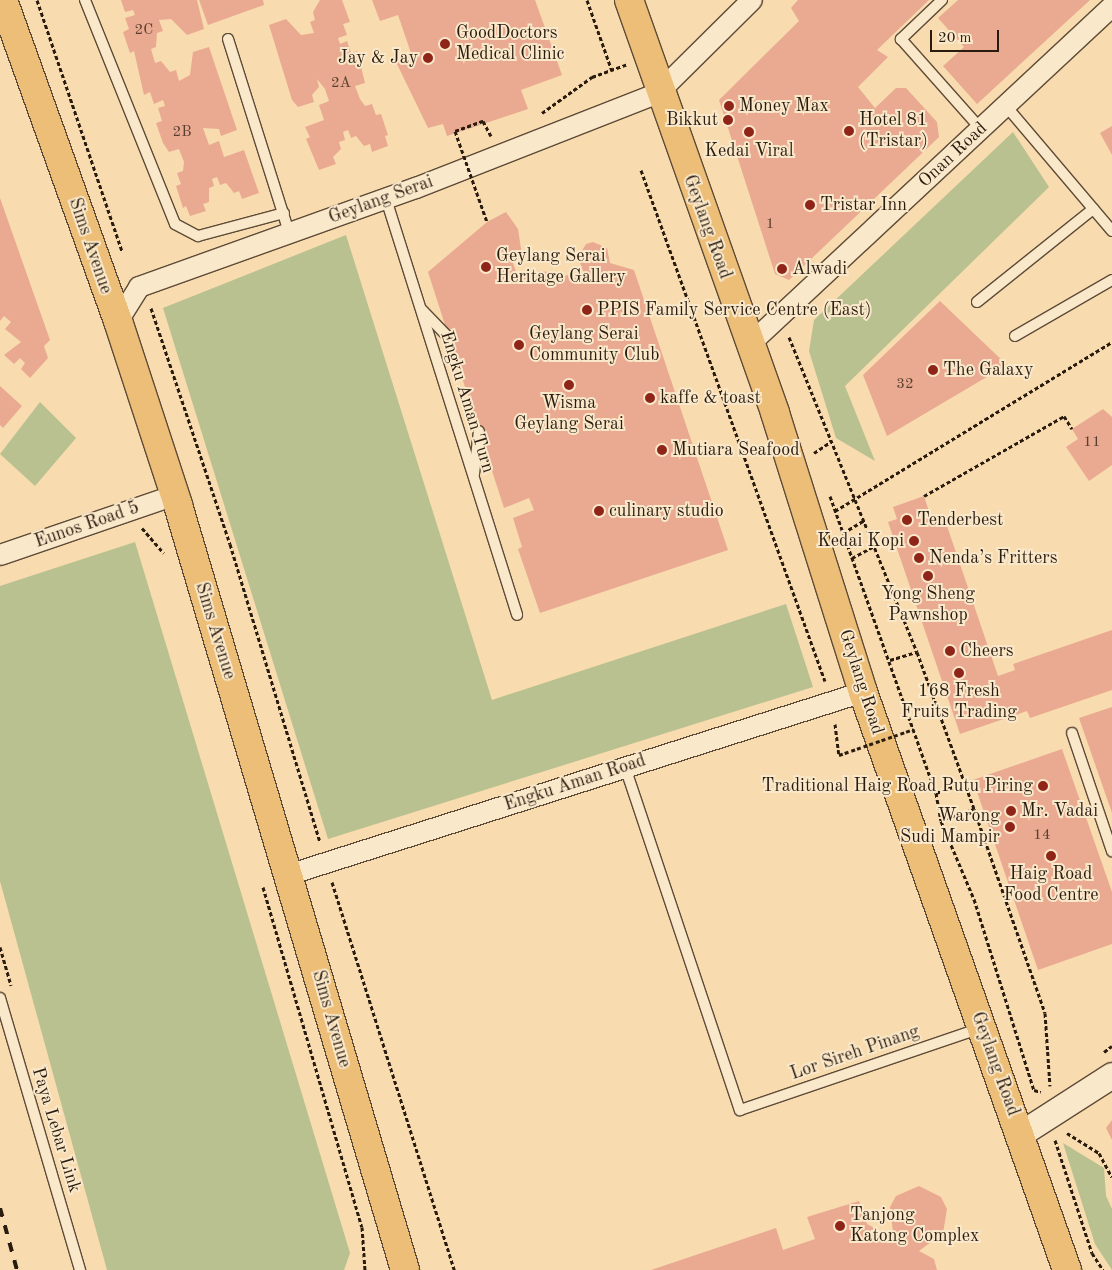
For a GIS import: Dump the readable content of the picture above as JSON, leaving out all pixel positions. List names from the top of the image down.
{
  "streets": {
    "main road": ["Geylang Road", "Sims Avenue"],
    "street": [
      "Onan Road",
      "Geylang Serai",
      "Eunos Road 5",
      "Engku Aman Road"
    ],
    "lane": ["Engku Aman Turn", "Lor Sireh Pinang", "Paya Lebar Link"]
  },
  "crossings": [
    ["Onan Road", "Geylang Road"],
    ["Geylang Serai", "Geylang Road"],
    ["Geylang Serai", "Engku Aman Turn"],
    ["Geylang Road", "Engku Aman Road"],
    ["Geylang Road", "Lor Sireh Pinang"],
    ["Sims Avenue", "Eunos Road 5"],
    ["Sims Avenue", "Engku Aman Road"],
    ["Engku Aman Road", "Lor Sireh Pinang"]
  ],
  "places": [
    "GoodDoctors Medical Clinic",
    "Jay & Jay",
    "Money Max",
    "Bikkut",
    "Hotel 81 (Tristar)",
    "Kedai Viral",
    "Tristar Inn",
    "Geylang Serai Heritage Gallery",
    "Alwadi",
    "PPIS Family Service Centre (East)",
    "Geylang Serai Community Club",
    "The Galaxy",
    "Wisma Geylang Serai",
    "kaffe & toast",
    "Mutiara Seafood",
    "culinary studio",
    "Tenderbest",
    "Kedai Kopi",
    "Nenda’s Fritters",
    "Yong Sheng Pawnshop",
    "Cheers",
    "168 Fresh Fruits Trading",
    "Traditional Haig Road Putu Piring",
    "Mr. Vadai",
    "Warong Sudi Mampir",
    "Haig Road Food Centre",
    "Tanjong Katong Complex"
  ],
  "house_numbers": [
    "2C",
    "2A",
    "2B",
    "1",
    "32",
    "11",
    "14"
  ],
  "scale_bar": "20 m"
}
